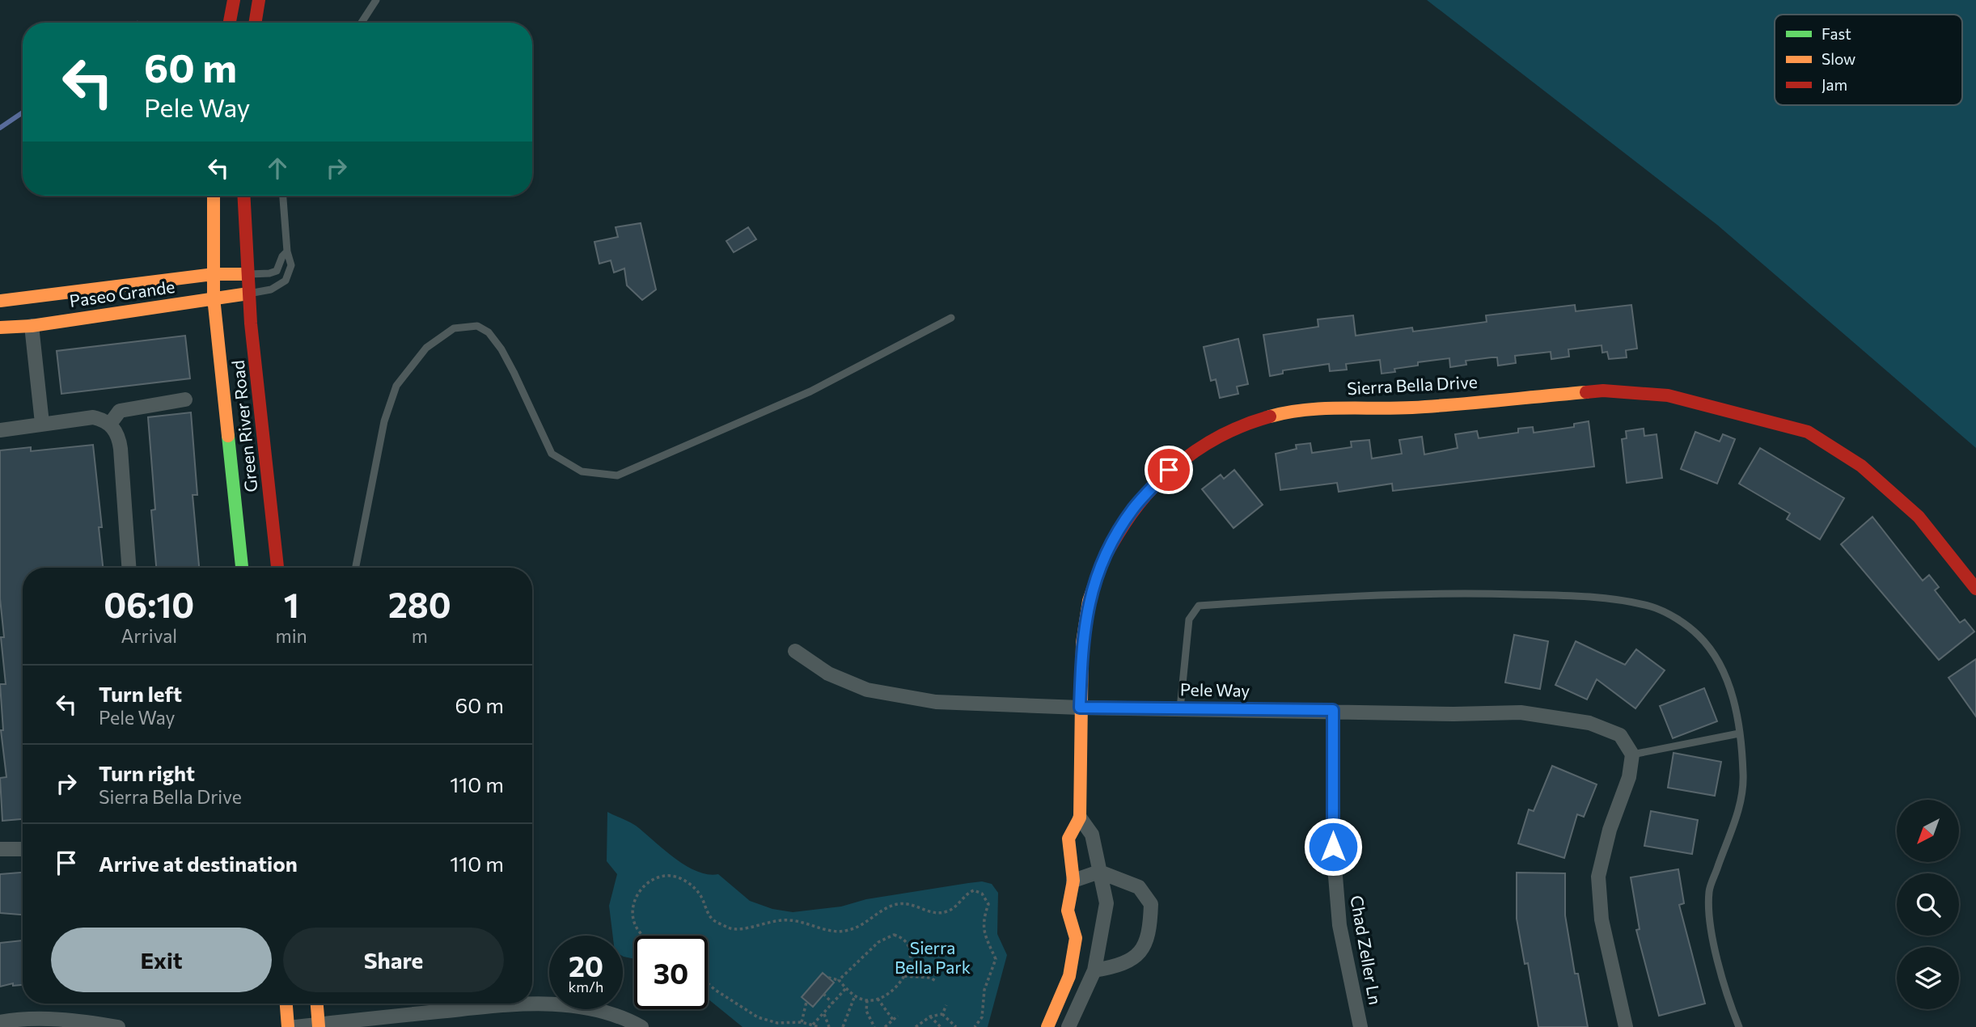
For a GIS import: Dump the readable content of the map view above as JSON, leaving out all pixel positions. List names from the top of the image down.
{
  "streets": {
    "street": [
      "Paseo Grande",
      "Sierra Bella Drive",
      "Green River Road",
      "Pele Way",
      "Chad Zeller Ln"
    ]
  },
  "crossings": [
    ["Paseo Grande", "Green River Road"],
    ["Sierra Bella Drive", "Pele Way"],
    ["Pele Way", "Chad Zeller Ln"]
  ],
  "parks": ["Sierra Bella Park"],
  "legend": ["Fast", "Slow", "Jam"],
  "north": "bottom left",
  "page": {
    "turn": ["60 m", "Pele Way"],
    "eta": [
      "06:10",
      "Arrival",
      "1",
      "min",
      "280",
      "m"
    ],
    "list": [
      {
        "name": "Turn left",
        "note": "Pele Way",
        "value": "60 m"
      },
      {
        "name": "Turn right",
        "note": "Sierra Bella Drive",
        "value": "110 m"
      },
      {
        "name": "Arrive at destination",
        "value": "110 m"
      }
    ],
    "buttons": ["Exit", "Share"],
    "speed": "20 km/h",
    "limit": "30"
  }
}
